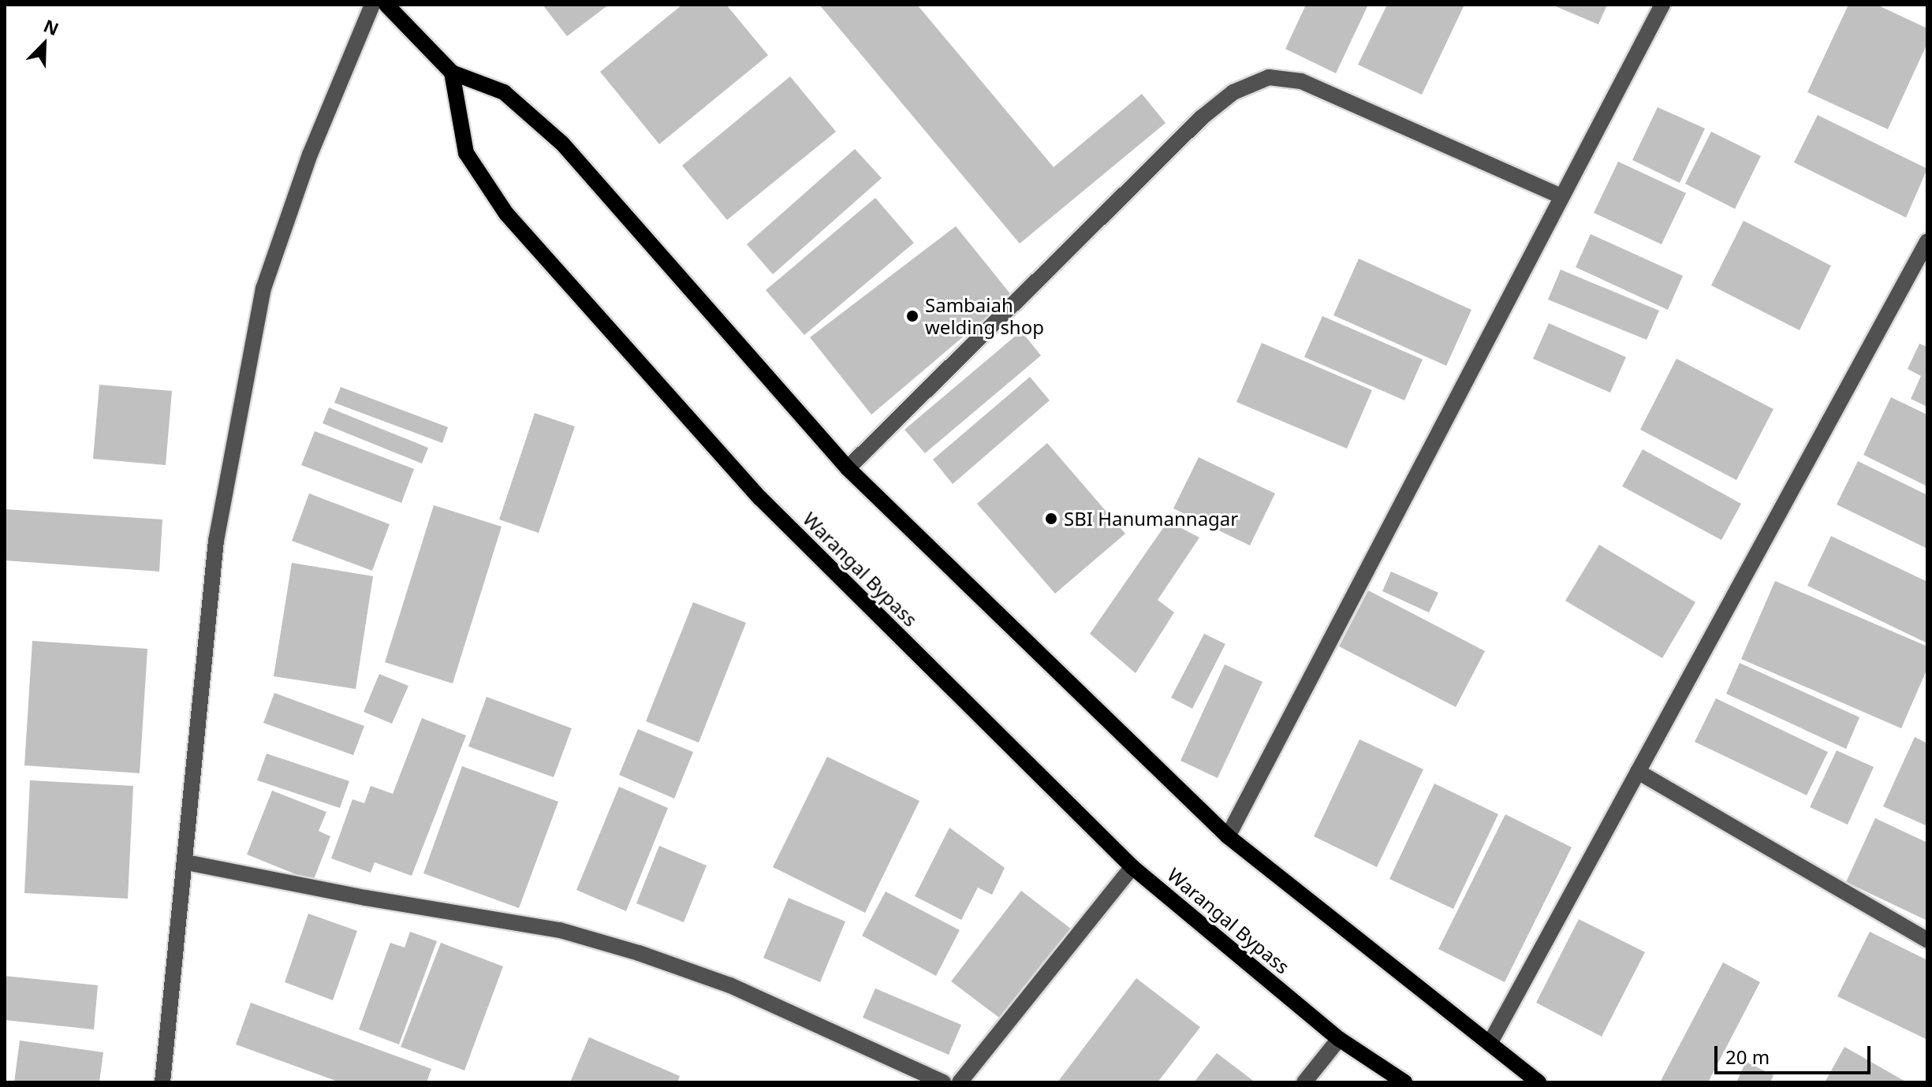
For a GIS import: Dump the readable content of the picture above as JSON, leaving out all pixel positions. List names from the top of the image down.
{
  "streets": {
    "main road": ["Warangal Bypass"]
  },
  "places": ["Sambaiah welding shop", "SBI Hanumannagar"],
  "scale_bar": "20 m",
  "north": "top right"
}
